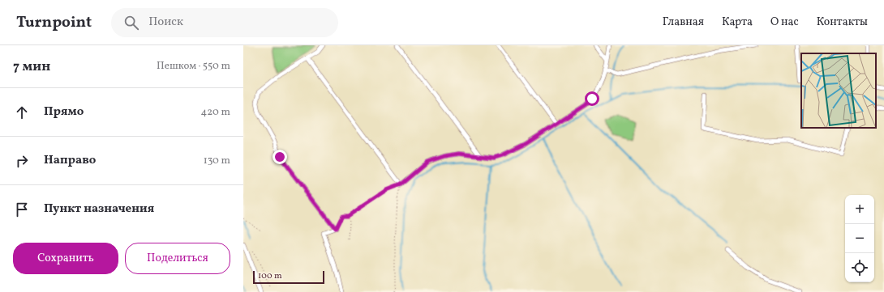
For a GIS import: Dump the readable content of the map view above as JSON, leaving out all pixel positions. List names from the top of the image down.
{
  "scale_bar": "100 m",
  "page": {
    "header": "Turnpoint",
    "search": "Поиск",
    "nav": [
      "Главная",
      "Карта",
      "О нас",
      "Контакты"
    ],
    "heading": ["7 мин", "Пешком · 550 m"],
    "list": [
      ["Прямо", "420 m"],
      ["Направо", "130 m"],
      "Пункт назначения"
    ],
    "map_buttons": ["+", "−"],
    "buttons": ["Сохранить", "Поделиться"],
    "scale": "100 m"
  }
}
